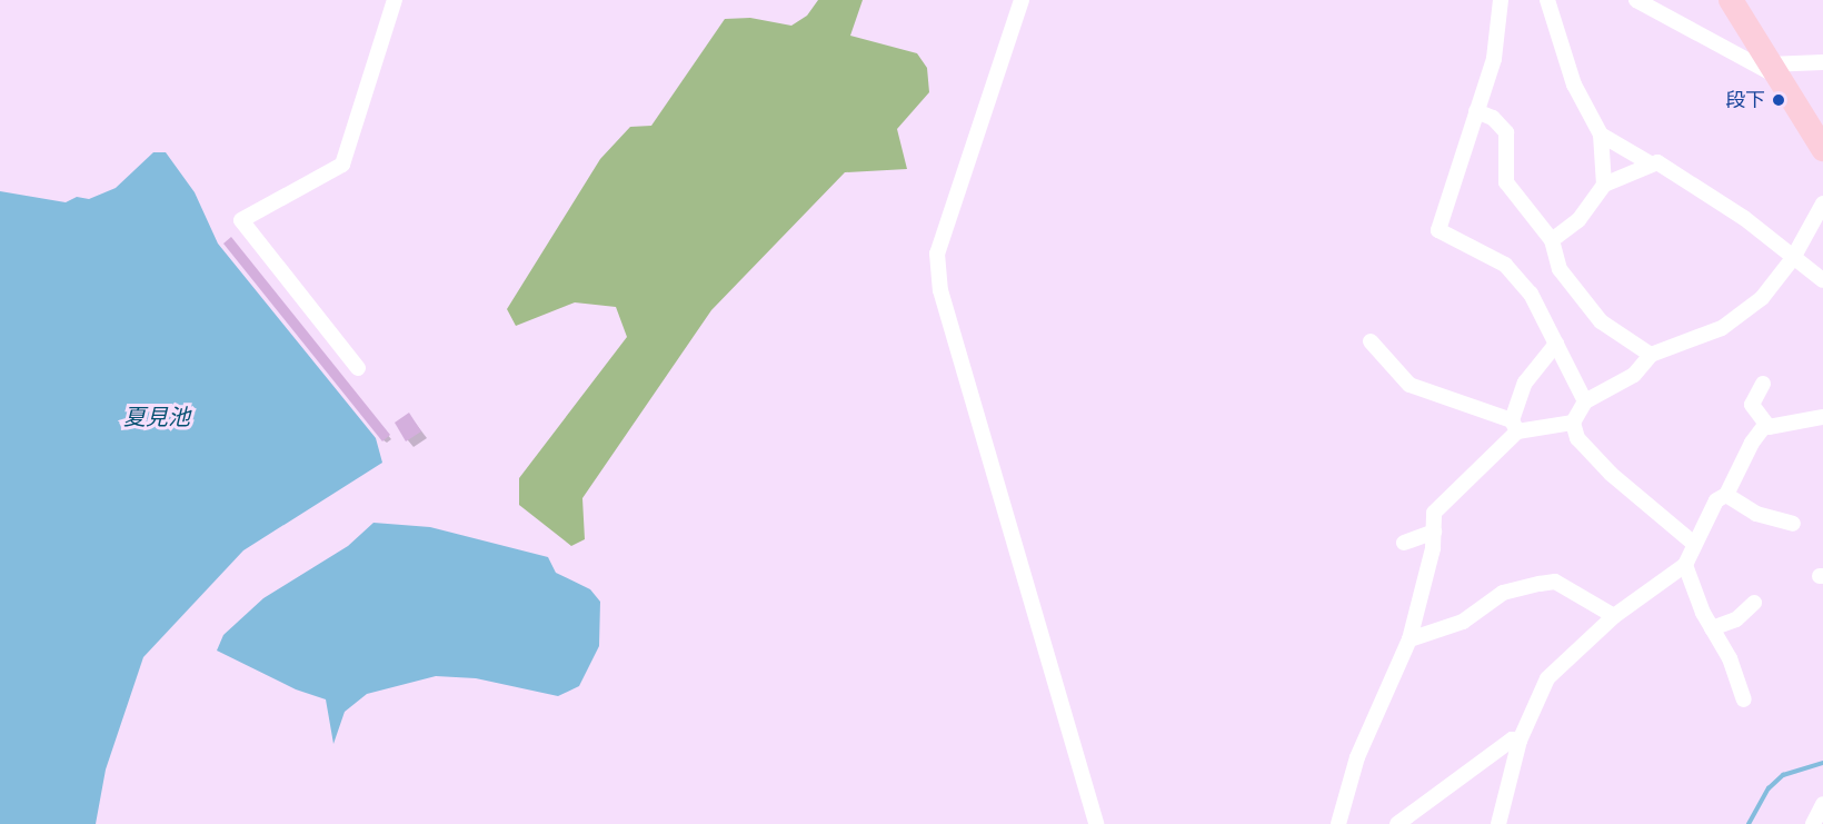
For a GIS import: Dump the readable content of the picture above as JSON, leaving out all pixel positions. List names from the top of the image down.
{
  "water": ["夏見池"],
  "places": ["段下"]
}
